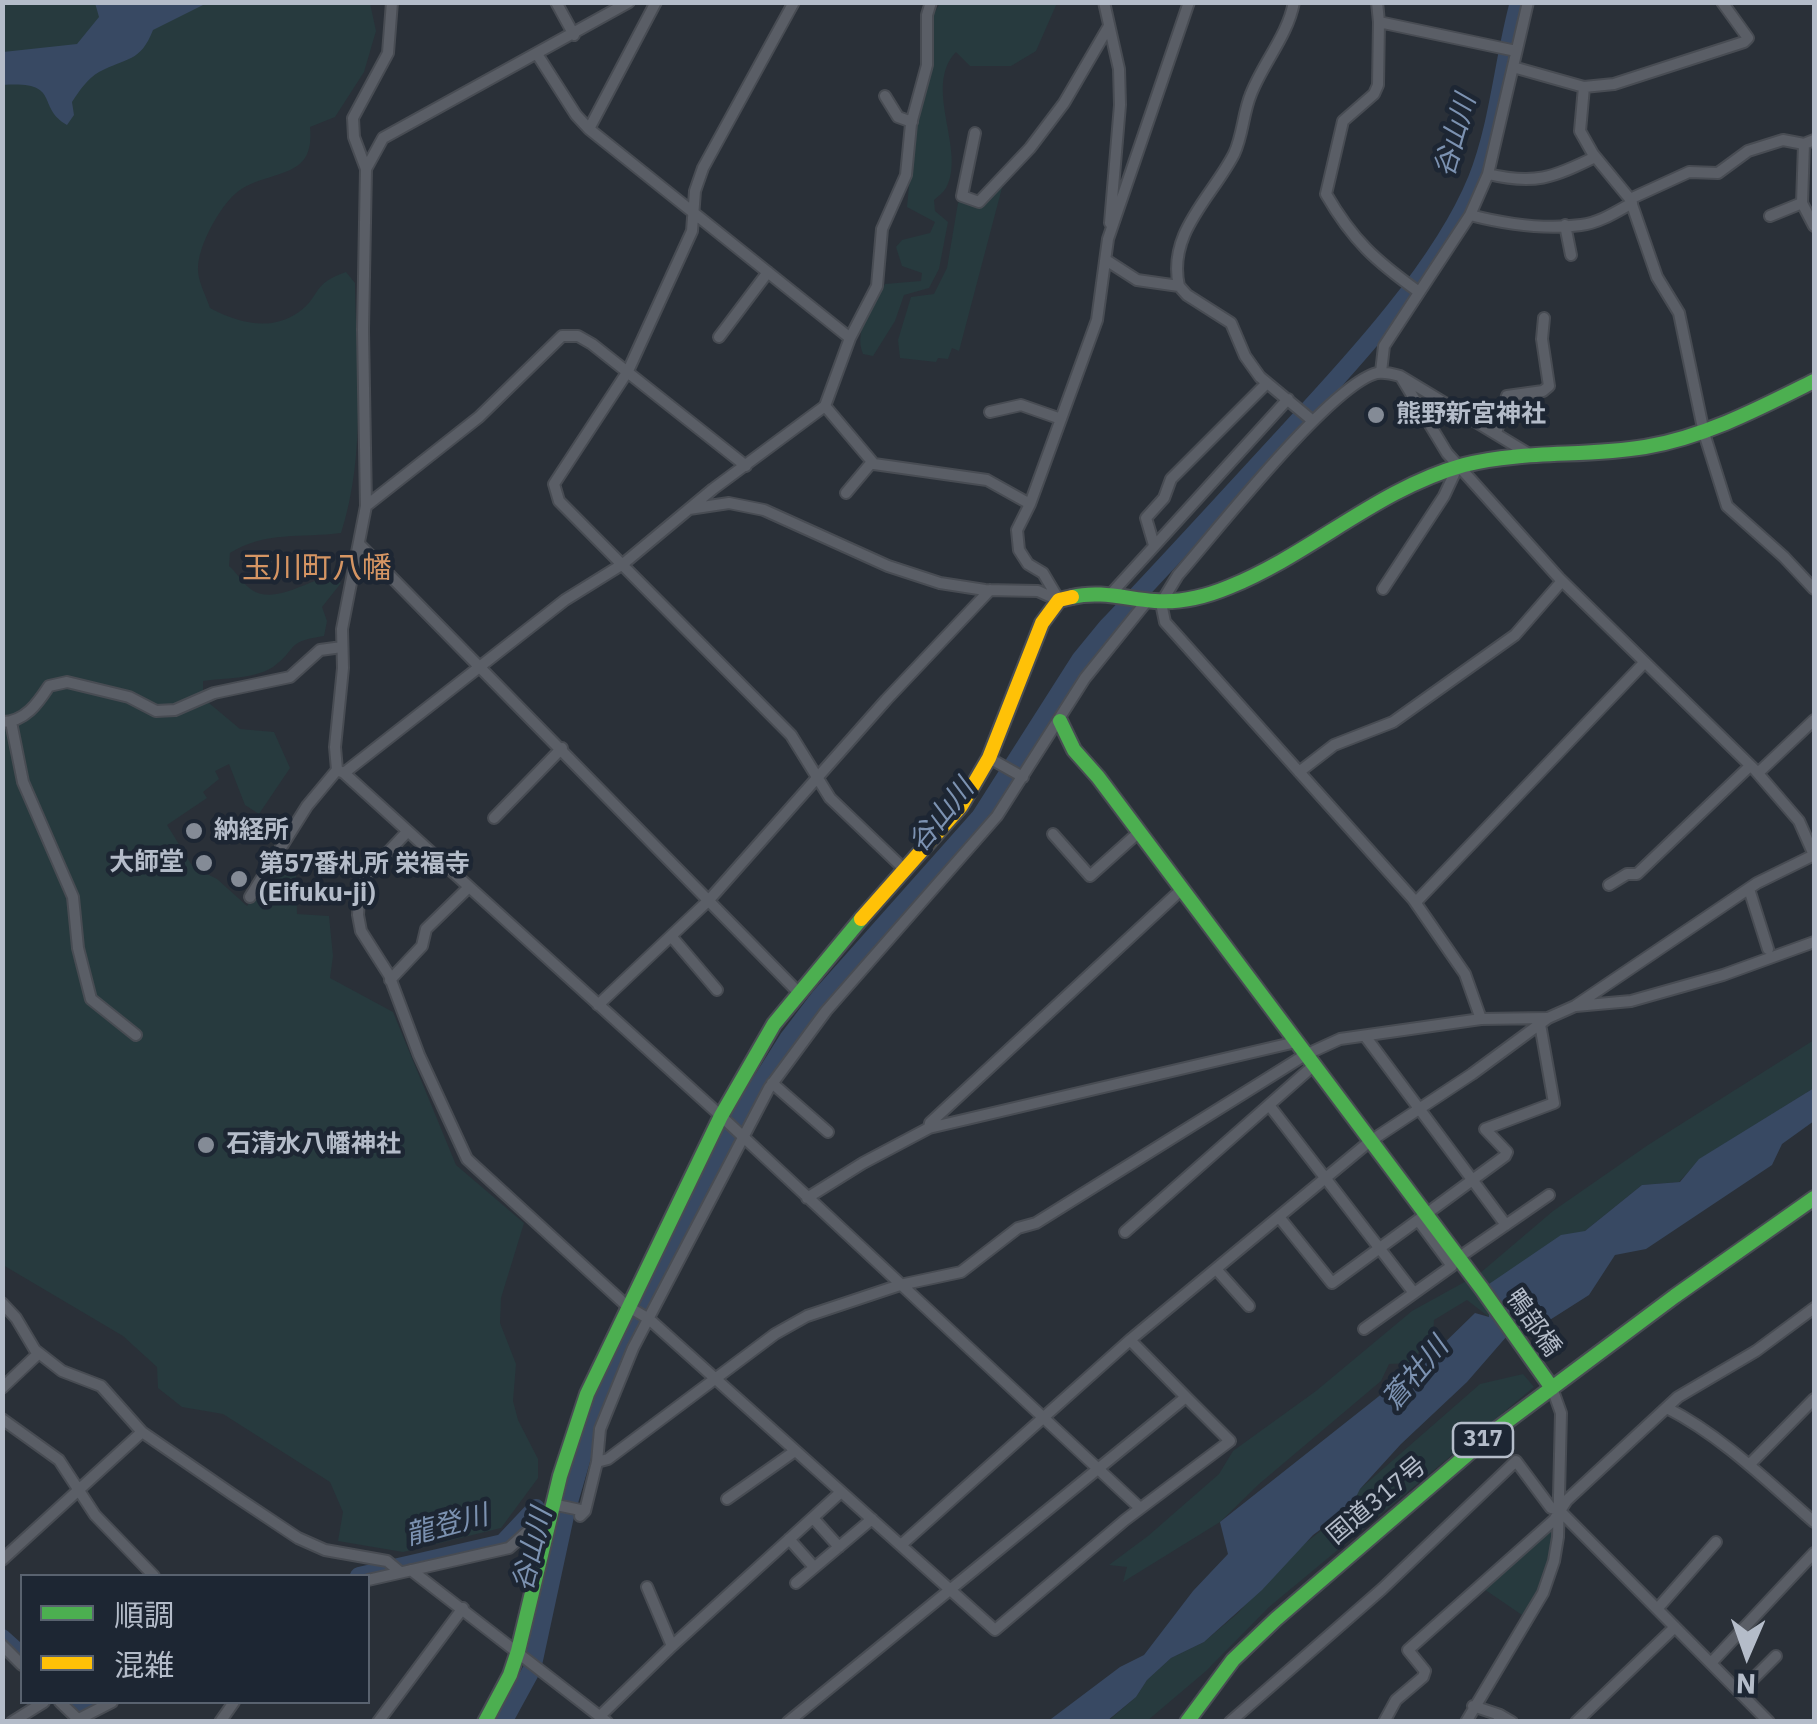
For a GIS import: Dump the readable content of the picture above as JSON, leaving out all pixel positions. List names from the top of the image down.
{
  "streets": {
    "main road": ["鴨部橋", "317", "国道317号"]
  },
  "crossings": [
    ["鴨部橋", "国道317号"]
  ],
  "districts": ["玉川町八幡"],
  "water": ["谷山川", "蒼社川", "龍登川"],
  "places": [
    "熊野新宮神社",
    "納経所",
    "大師堂",
    "第57番札所 栄福寺 (Eifuku-ji)",
    "石清水八幡神社"
  ],
  "legend": ["順調", "混雑"],
  "north": "bottom"
}
